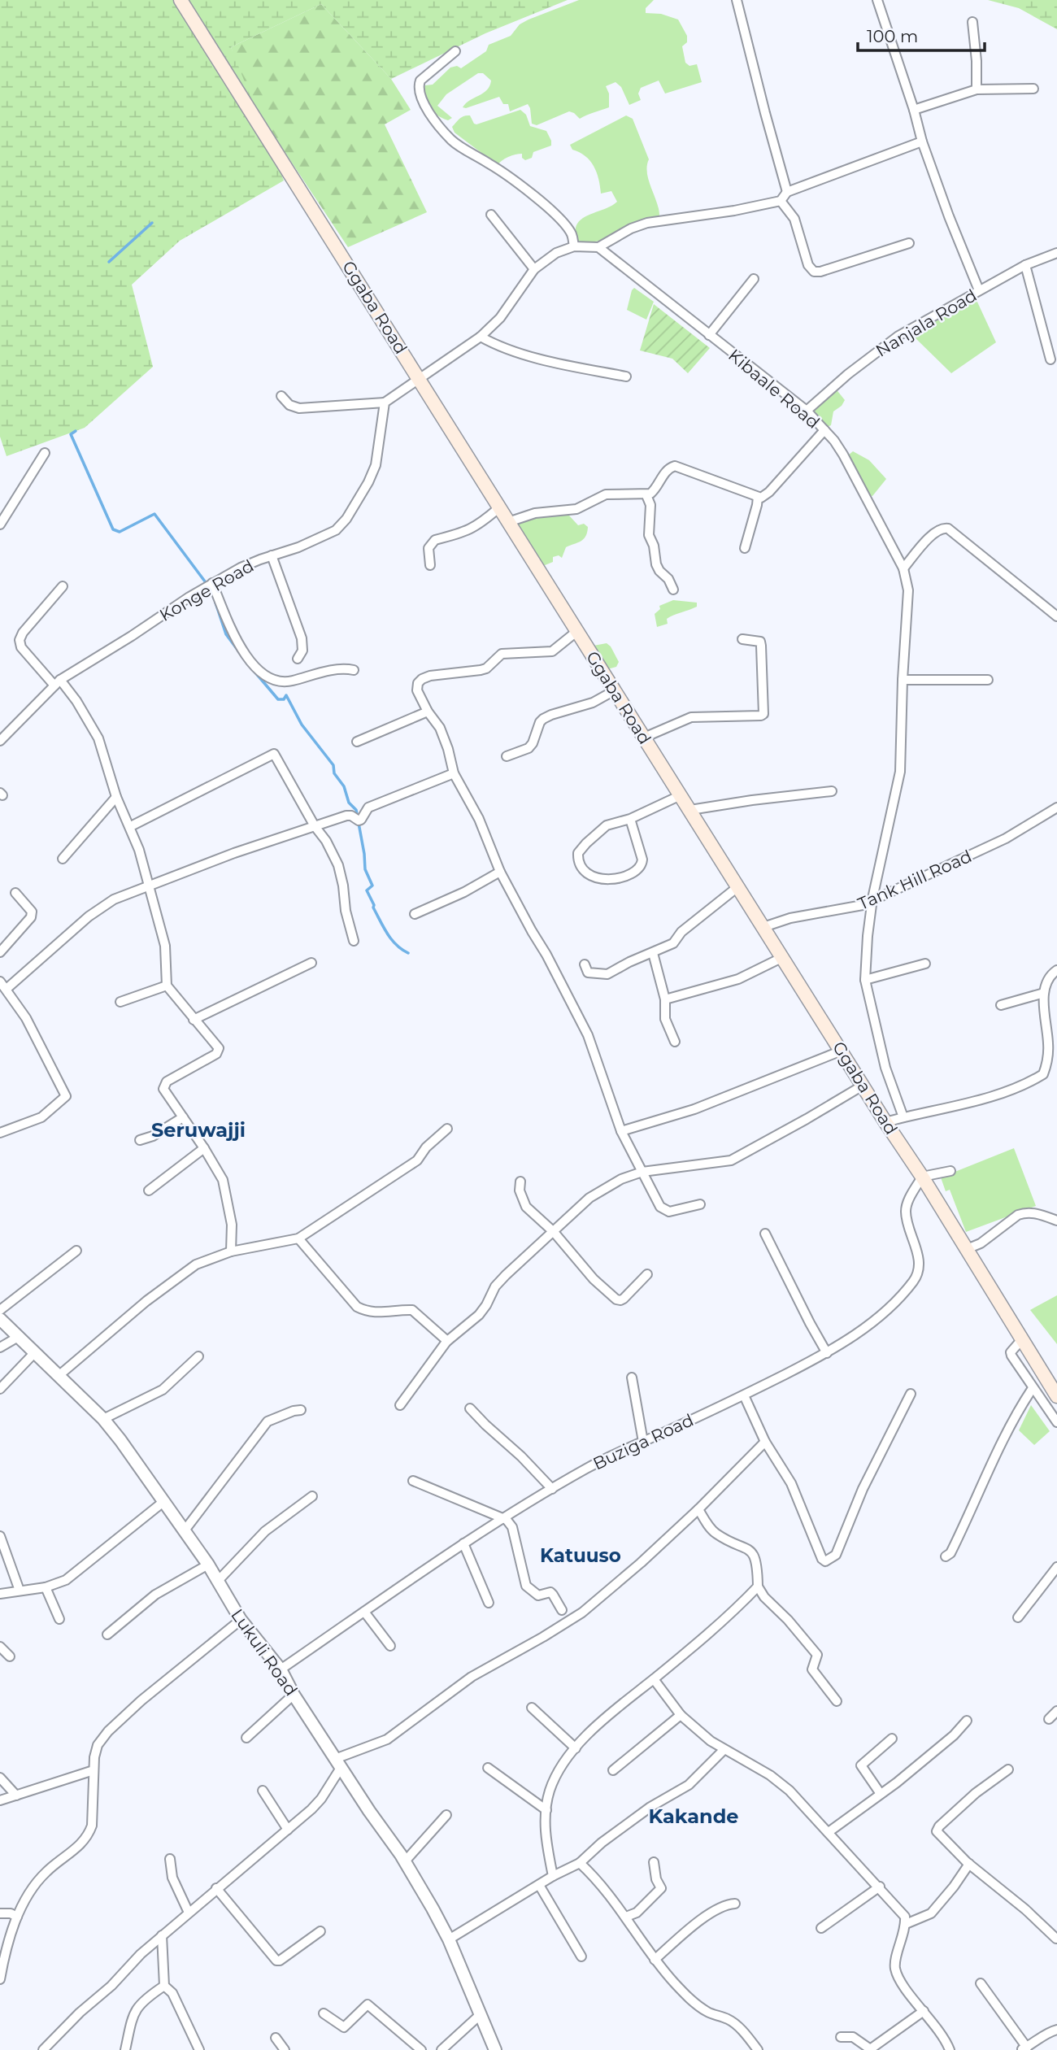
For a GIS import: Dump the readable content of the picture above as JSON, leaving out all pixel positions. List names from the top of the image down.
{
  "streets": {
    "main road": ["Ggaba Road"],
    "street": [
      "Nanjala Road",
      "Kibaale Road",
      "Konge Road",
      "Tank Hill Road",
      "Buziga Road",
      "Lukuli Road"
    ]
  },
  "crossings": [
    ["Ggaba Road", "Tank Hill Road"],
    ["Ggaba Road", "Buziga Road"],
    ["Nanjala Road", "Kibaale Road"],
    ["Kibaale Road", "Tank Hill Road"],
    ["Buziga Road", "Lukuli Road"]
  ],
  "districts": ["Seruwajji", "Katuuso", "Kakande"],
  "scale_bar": "100 m"
}
